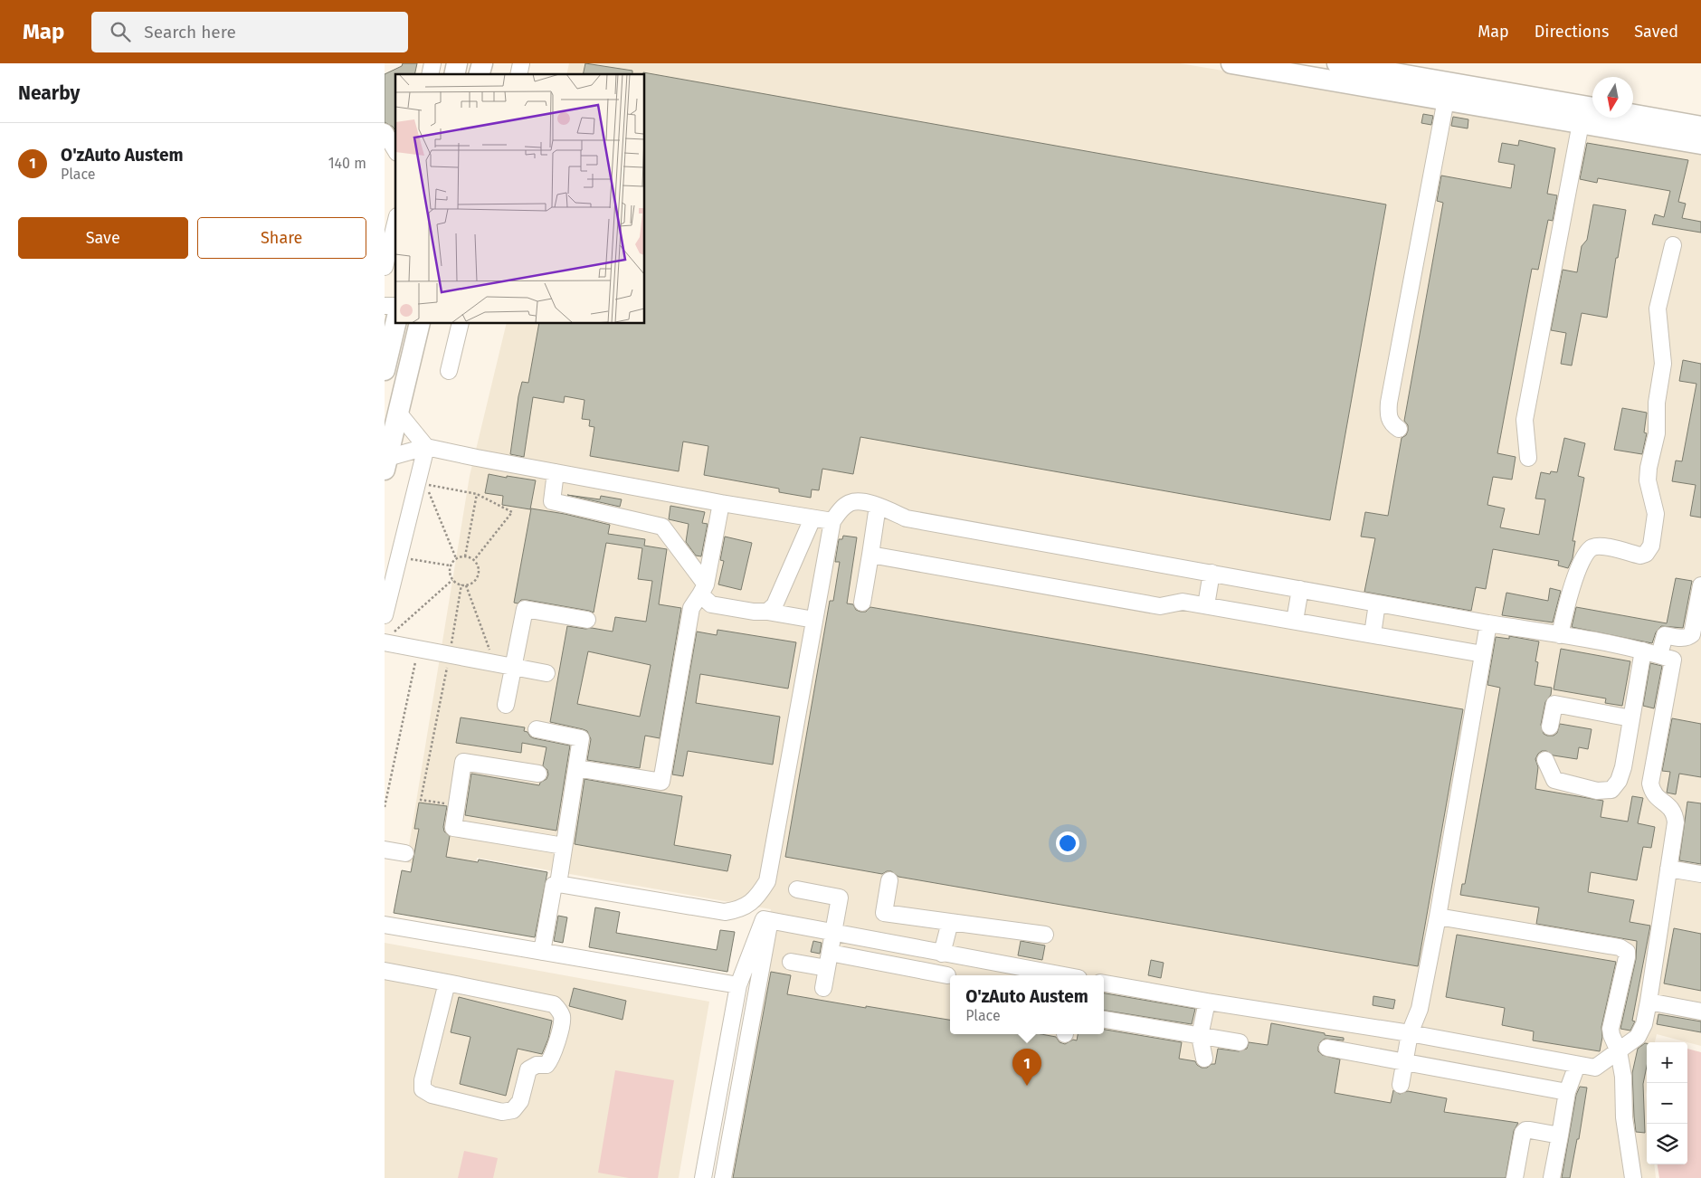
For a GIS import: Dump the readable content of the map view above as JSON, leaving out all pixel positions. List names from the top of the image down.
{
  "north": "bottom",
  "page": {
    "header": "Map",
    "search": "Search here",
    "nav": ["Map", "Directions", "Saved"],
    "heading": "Nearby",
    "list": [
      {
        "mark": "1",
        "name": "O'zAuto Austem",
        "note": "Place",
        "value": "140 m"
      }
    ],
    "buttons": ["Save", "Share"],
    "popup": ["O'zAuto Austem", "Place"],
    "map_buttons": ["+", "−"],
    "pins": "1"
  }
}
